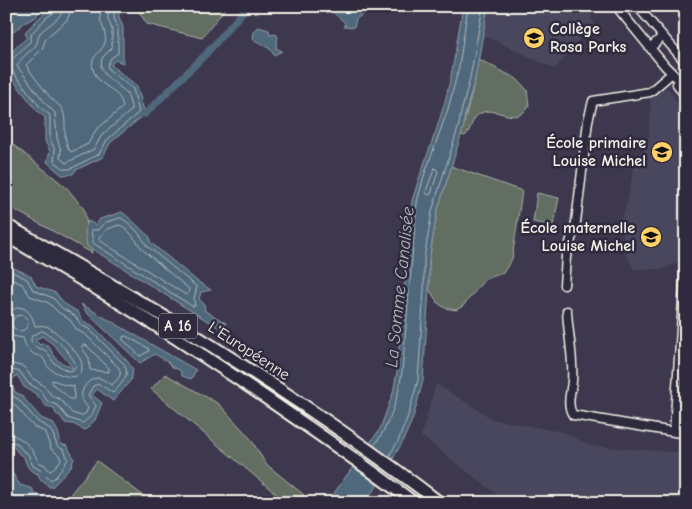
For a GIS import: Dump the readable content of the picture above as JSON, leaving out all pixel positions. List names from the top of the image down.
{
  "streets": {
    "highway": ["A 16", "L'Européenne"]
  },
  "water": ["La Somme Canalisée"],
  "places": {
    "school or university": ["Collège Rosa Parks", "École primaire Louise Michel", "École maternelle Louise Michel"]
  }
}
